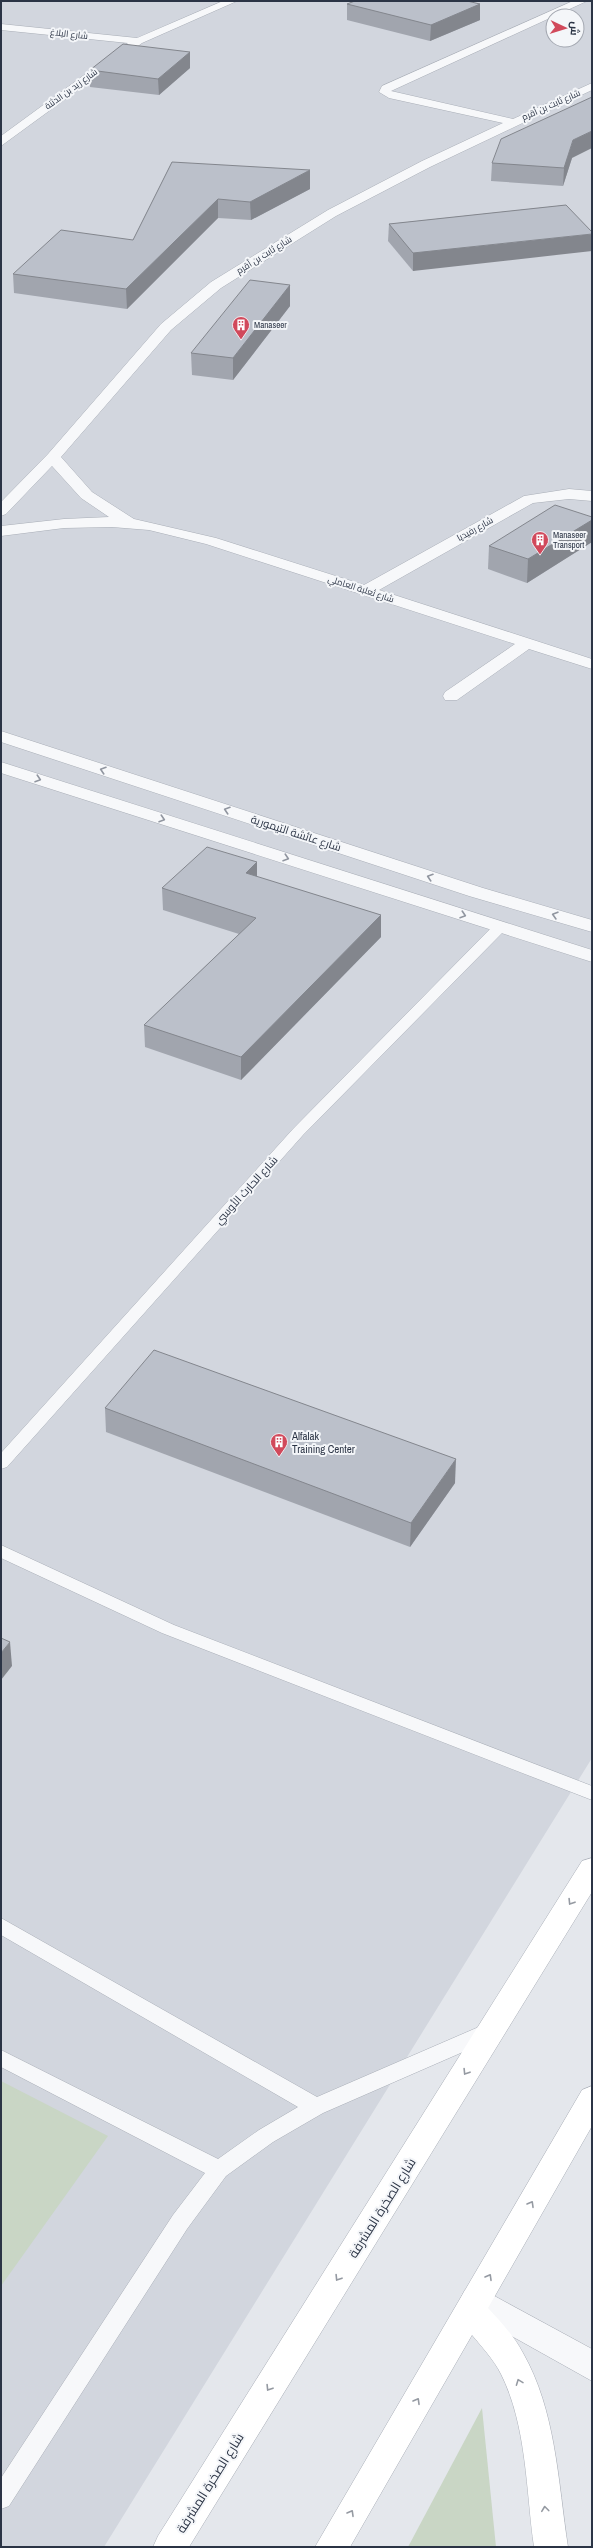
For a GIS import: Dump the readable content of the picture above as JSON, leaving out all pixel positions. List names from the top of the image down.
{
  "streets": {
    "main road": ["شارع الصخرة المشرفة"],
    "street": [
      "شارع البلاغ",
      "شارع زيد بن الدثنة",
      "شارع ثابت بن أقرم",
      "شارع رفيديا",
      "شارع ثعلبة العاملي",
      "شارع عائشة التيمورية"
    ],
    "lane": ["شارع الحارث الأوسي"]
  },
  "crossings": [
    ["شارع البلاغ", "شارع زيد بن الدثنة"],
    ["شارع ثابت بن أقرم", "شارع ثعلبة العاملي"],
    ["شارع رفيديا", "شارع ثعلبة العاملي"]
  ],
  "places": {
    "building": ["Manaseer", "Manaseer Transport", "Alfalak Training Center"]
  },
  "north": "right"
}
